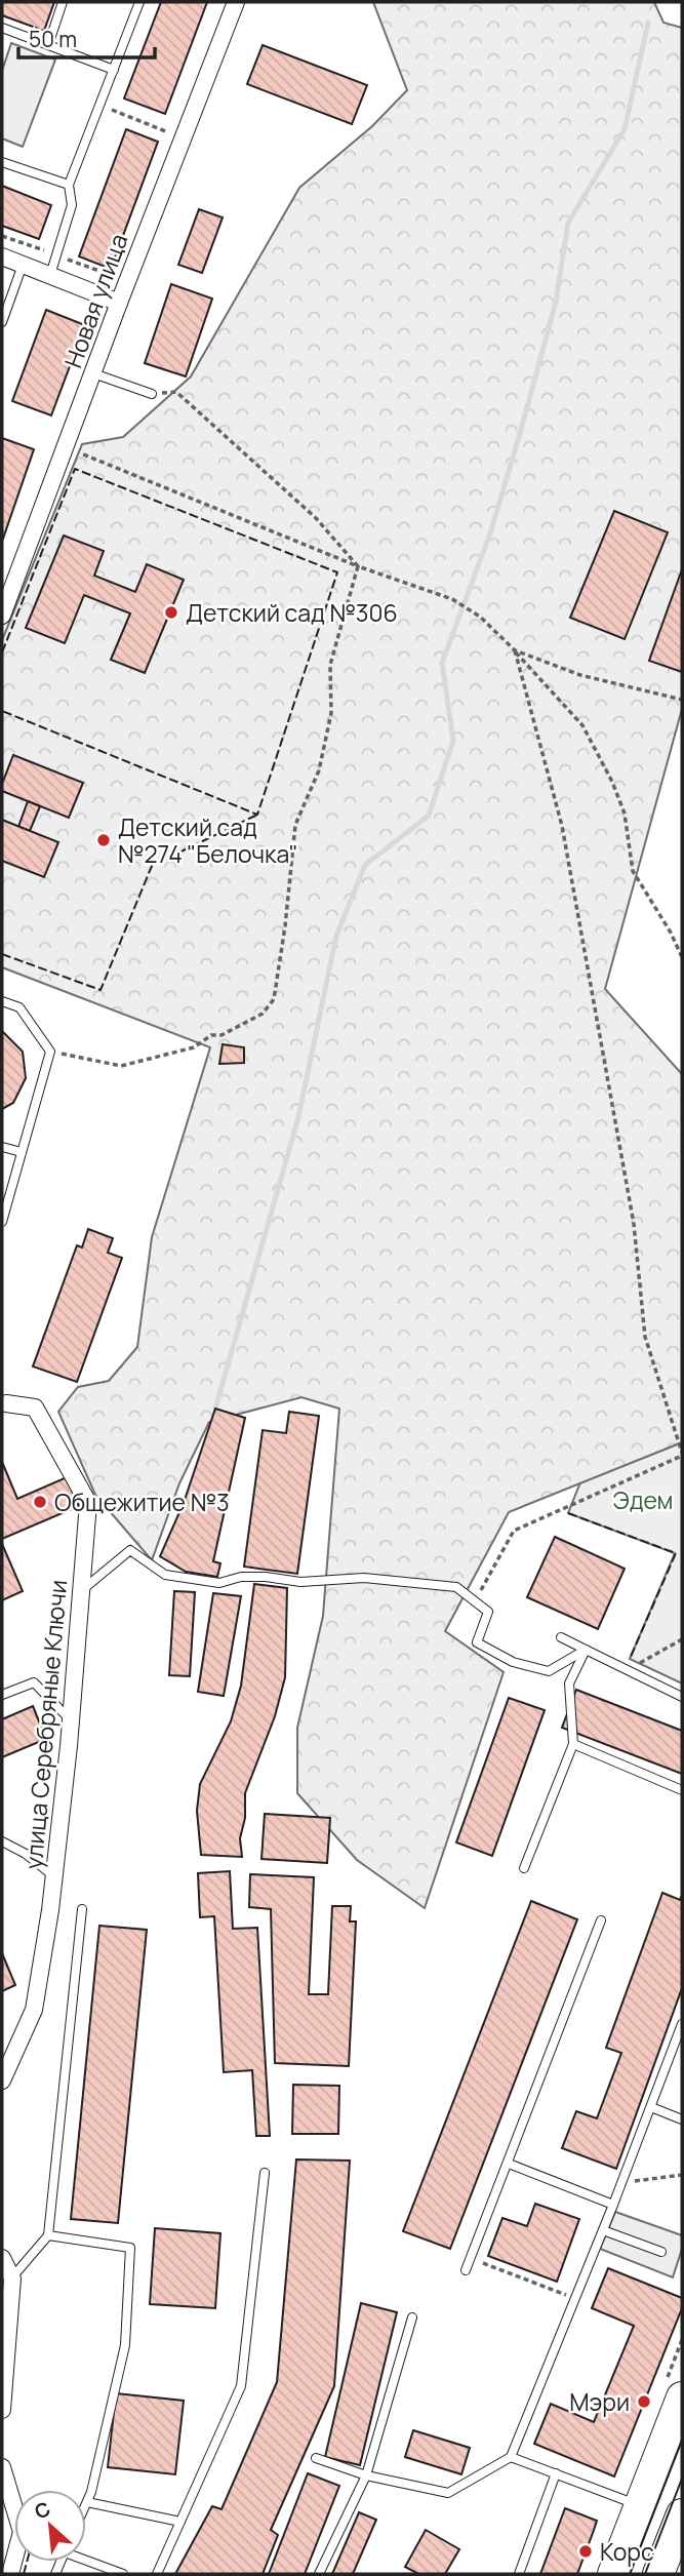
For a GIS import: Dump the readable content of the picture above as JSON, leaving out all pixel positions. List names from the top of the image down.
{
  "streets": {
    "street": ["Новая улица", "улица Серебряные Ключи"]
  },
  "parks": ["Эдем"],
  "places": [
    "Детский сад №306",
    "Детский сад №274 \"Белочка\"",
    "Общежитие №3",
    "Мэри",
    "Корс"
  ],
  "scale_bar": "50 m",
  "north": "top left"
}
